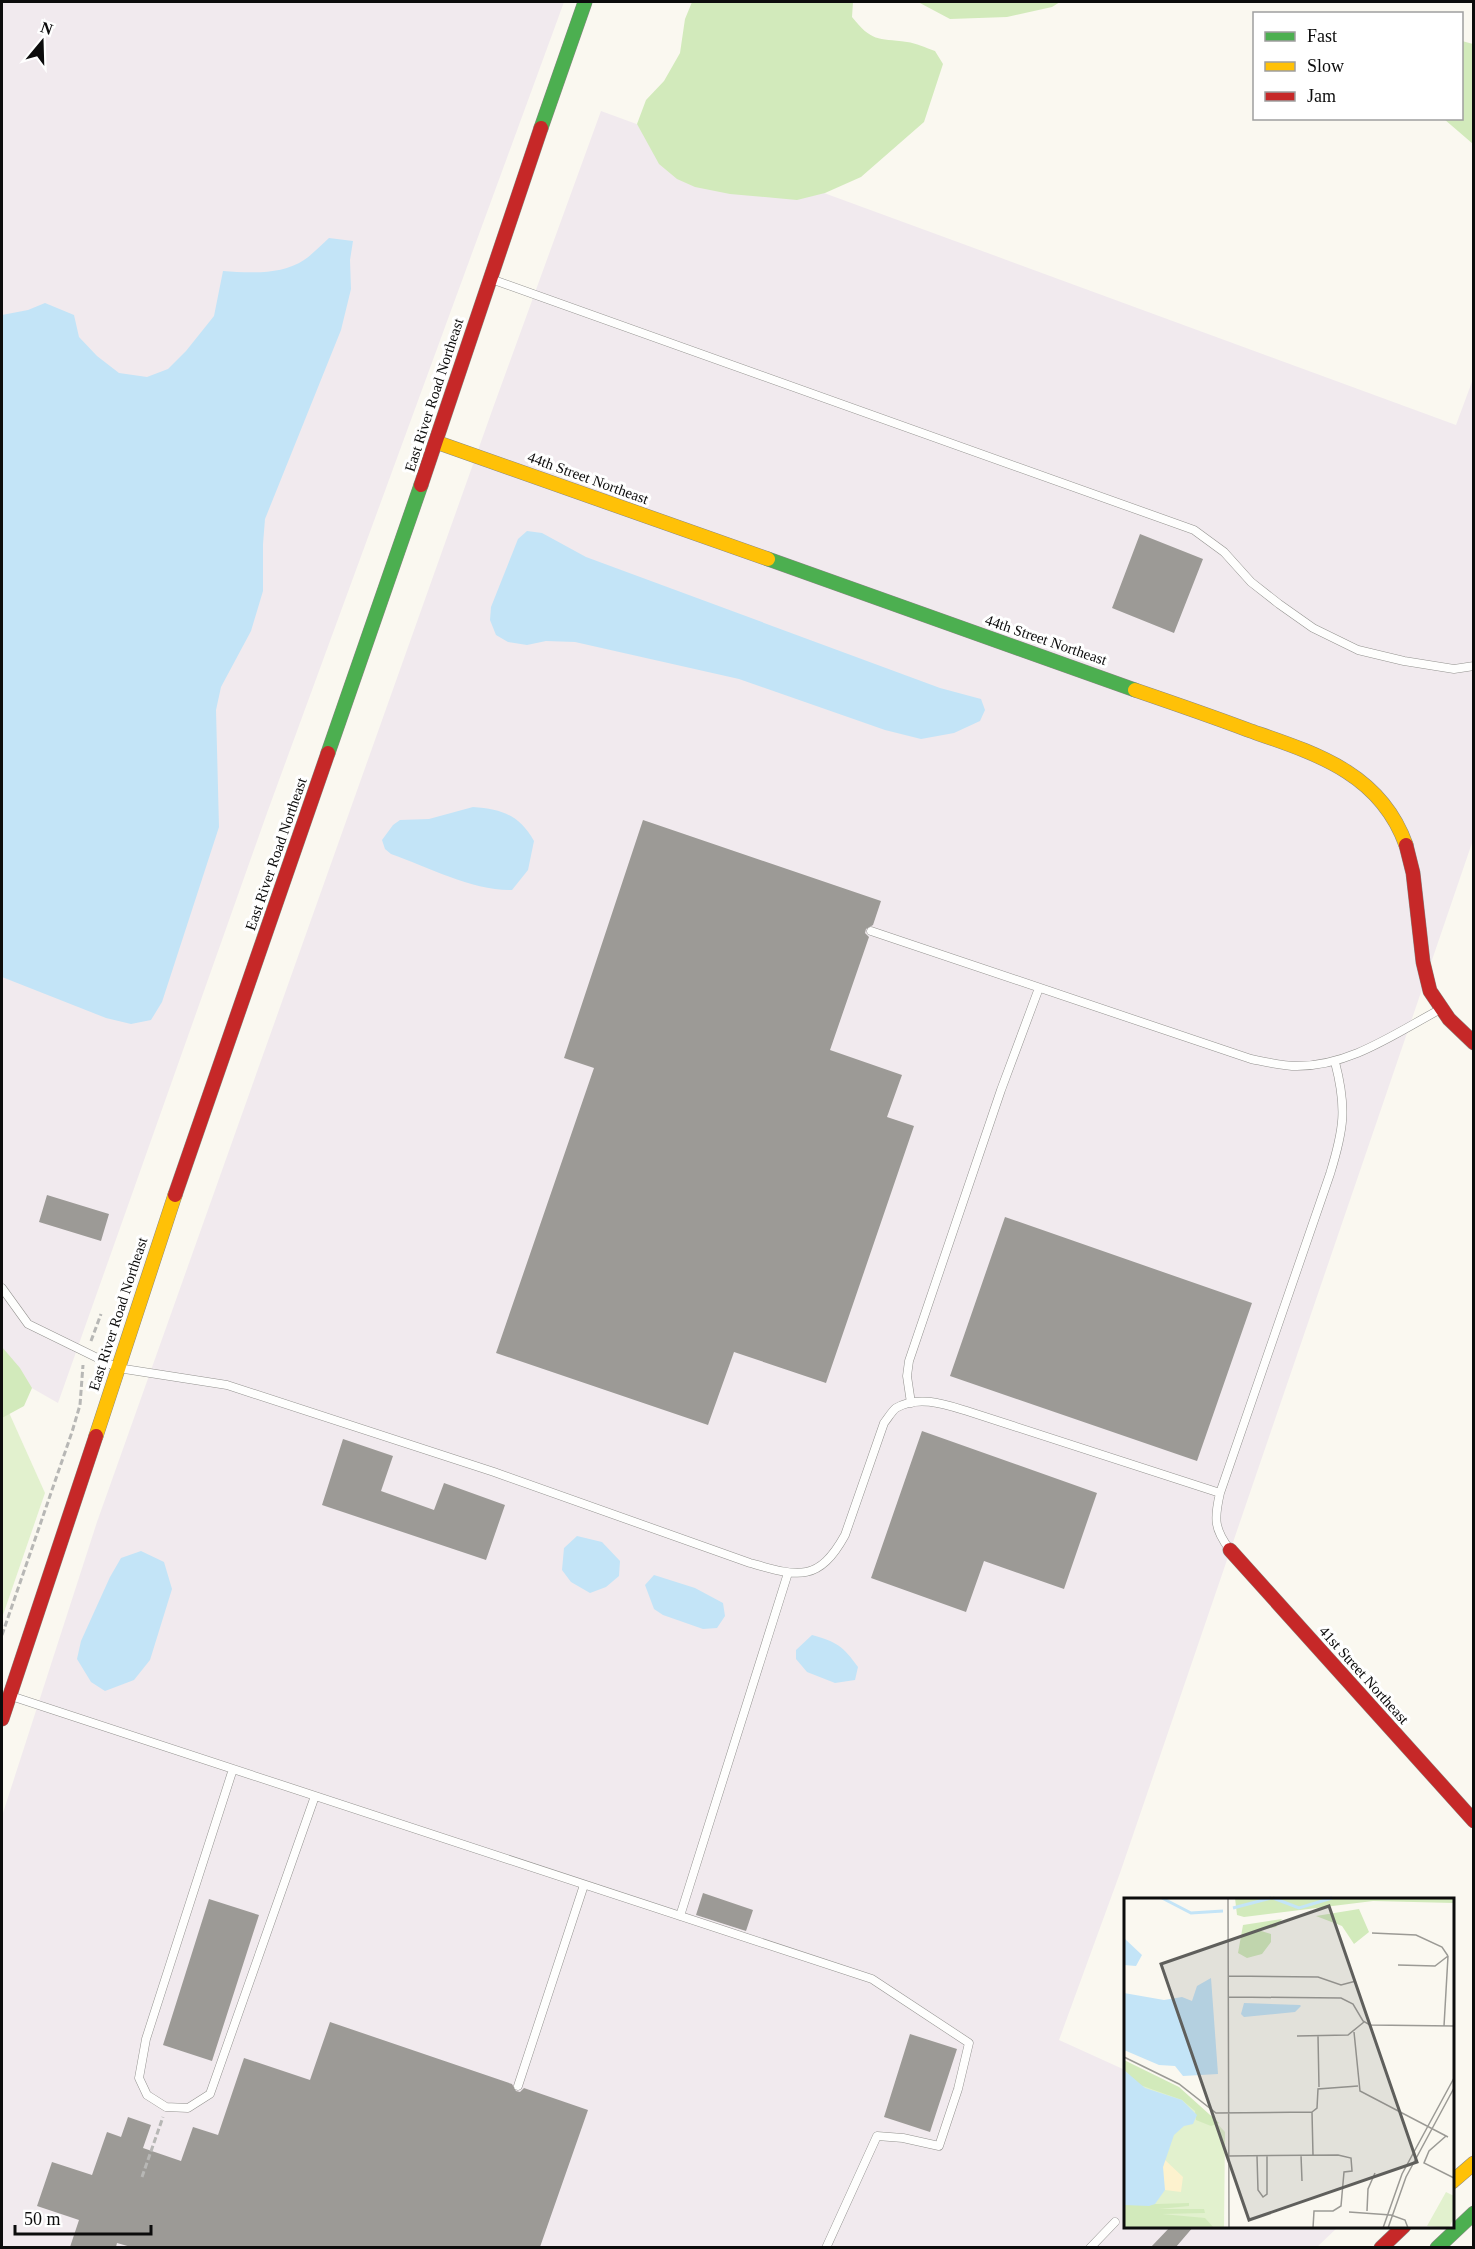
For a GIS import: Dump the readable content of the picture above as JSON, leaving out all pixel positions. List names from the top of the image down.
{
  "streets": {
    "street": ["East River Road Northeast", "44th Street Northeast", "41st Street Northeast"]
  },
  "crossings": [
    ["East River Road Northeast", "44th Street Northeast"]
  ],
  "legend": ["Fast", "Slow", "Jam"],
  "scale_bar": "50 m",
  "north": "top"
}
